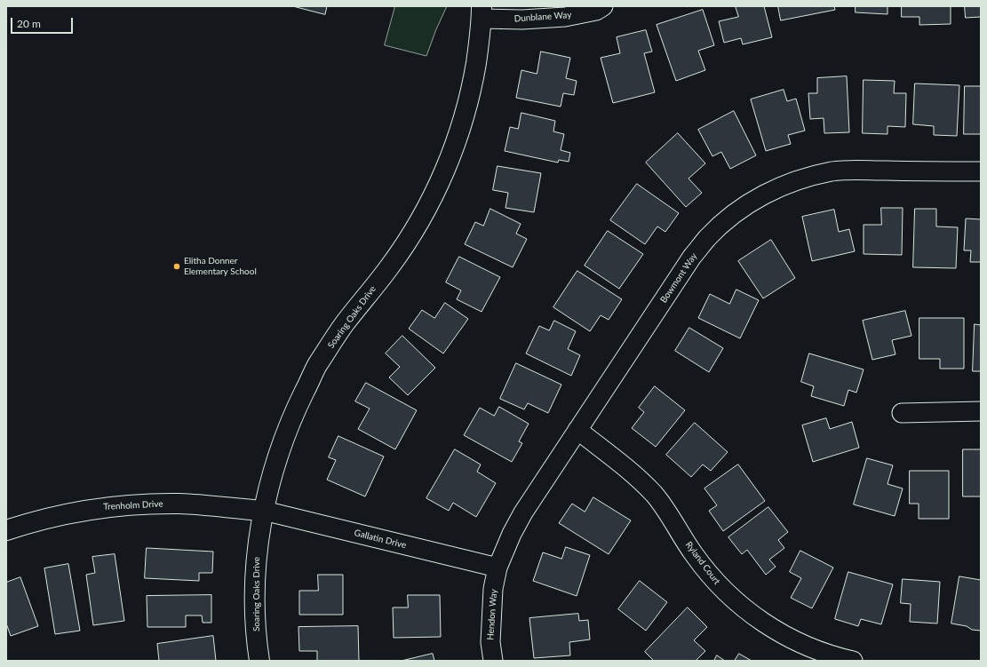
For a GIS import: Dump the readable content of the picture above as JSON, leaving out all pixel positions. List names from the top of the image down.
{
  "streets": {
    "street": [
      "Dunblane Way",
      "Bowmont Way",
      "Soaring Oaks Drive",
      "Trenholm Drive",
      "Gallatin Drive",
      "Ryland Court",
      "Hendon Way"
    ]
  },
  "crossings": [
    ["Dunblane Way", "Soaring Oaks Drive"],
    ["Bowmont Way", "Gallatin Drive"],
    ["Bowmont Way", "Ryland Court"],
    ["Bowmont Way", "Hendon Way"],
    ["Soaring Oaks Drive", "Trenholm Drive"],
    ["Soaring Oaks Drive", "Gallatin Drive"],
    ["Trenholm Drive", "Gallatin Drive"],
    ["Gallatin Drive", "Hendon Way"]
  ],
  "places": ["Elitha Donner Elementary School"],
  "scale_bar": "20 m"
}
